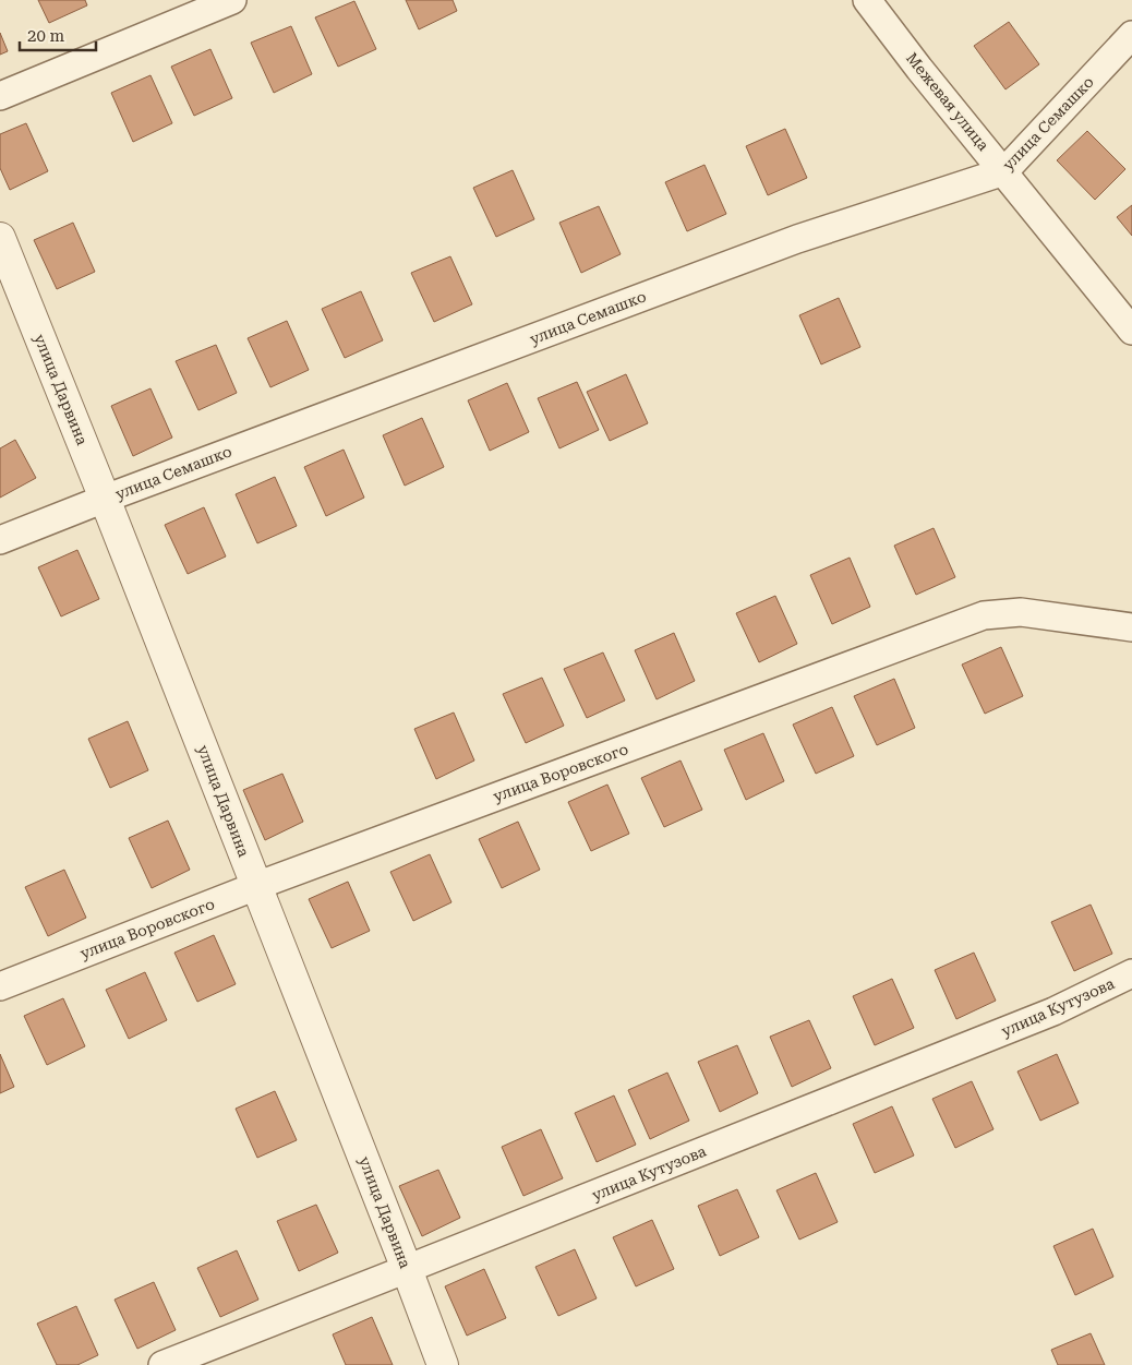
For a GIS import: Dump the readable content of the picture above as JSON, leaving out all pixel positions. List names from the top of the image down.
{
  "streets": {
    "street": [
      "Межевая улица",
      "улица Семашко",
      "улица Дарвина",
      "улица Воровского",
      "улица Кутузова"
    ]
  },
  "crossings": [
    ["Межевая улица", "улица Семашко"],
    ["улица Семашко", "улица Дарвина"],
    ["улица Дарвина", "улица Воровского"],
    ["улица Дарвина", "улица Кутузова"]
  ],
  "scale_bar": "20 m"
}
